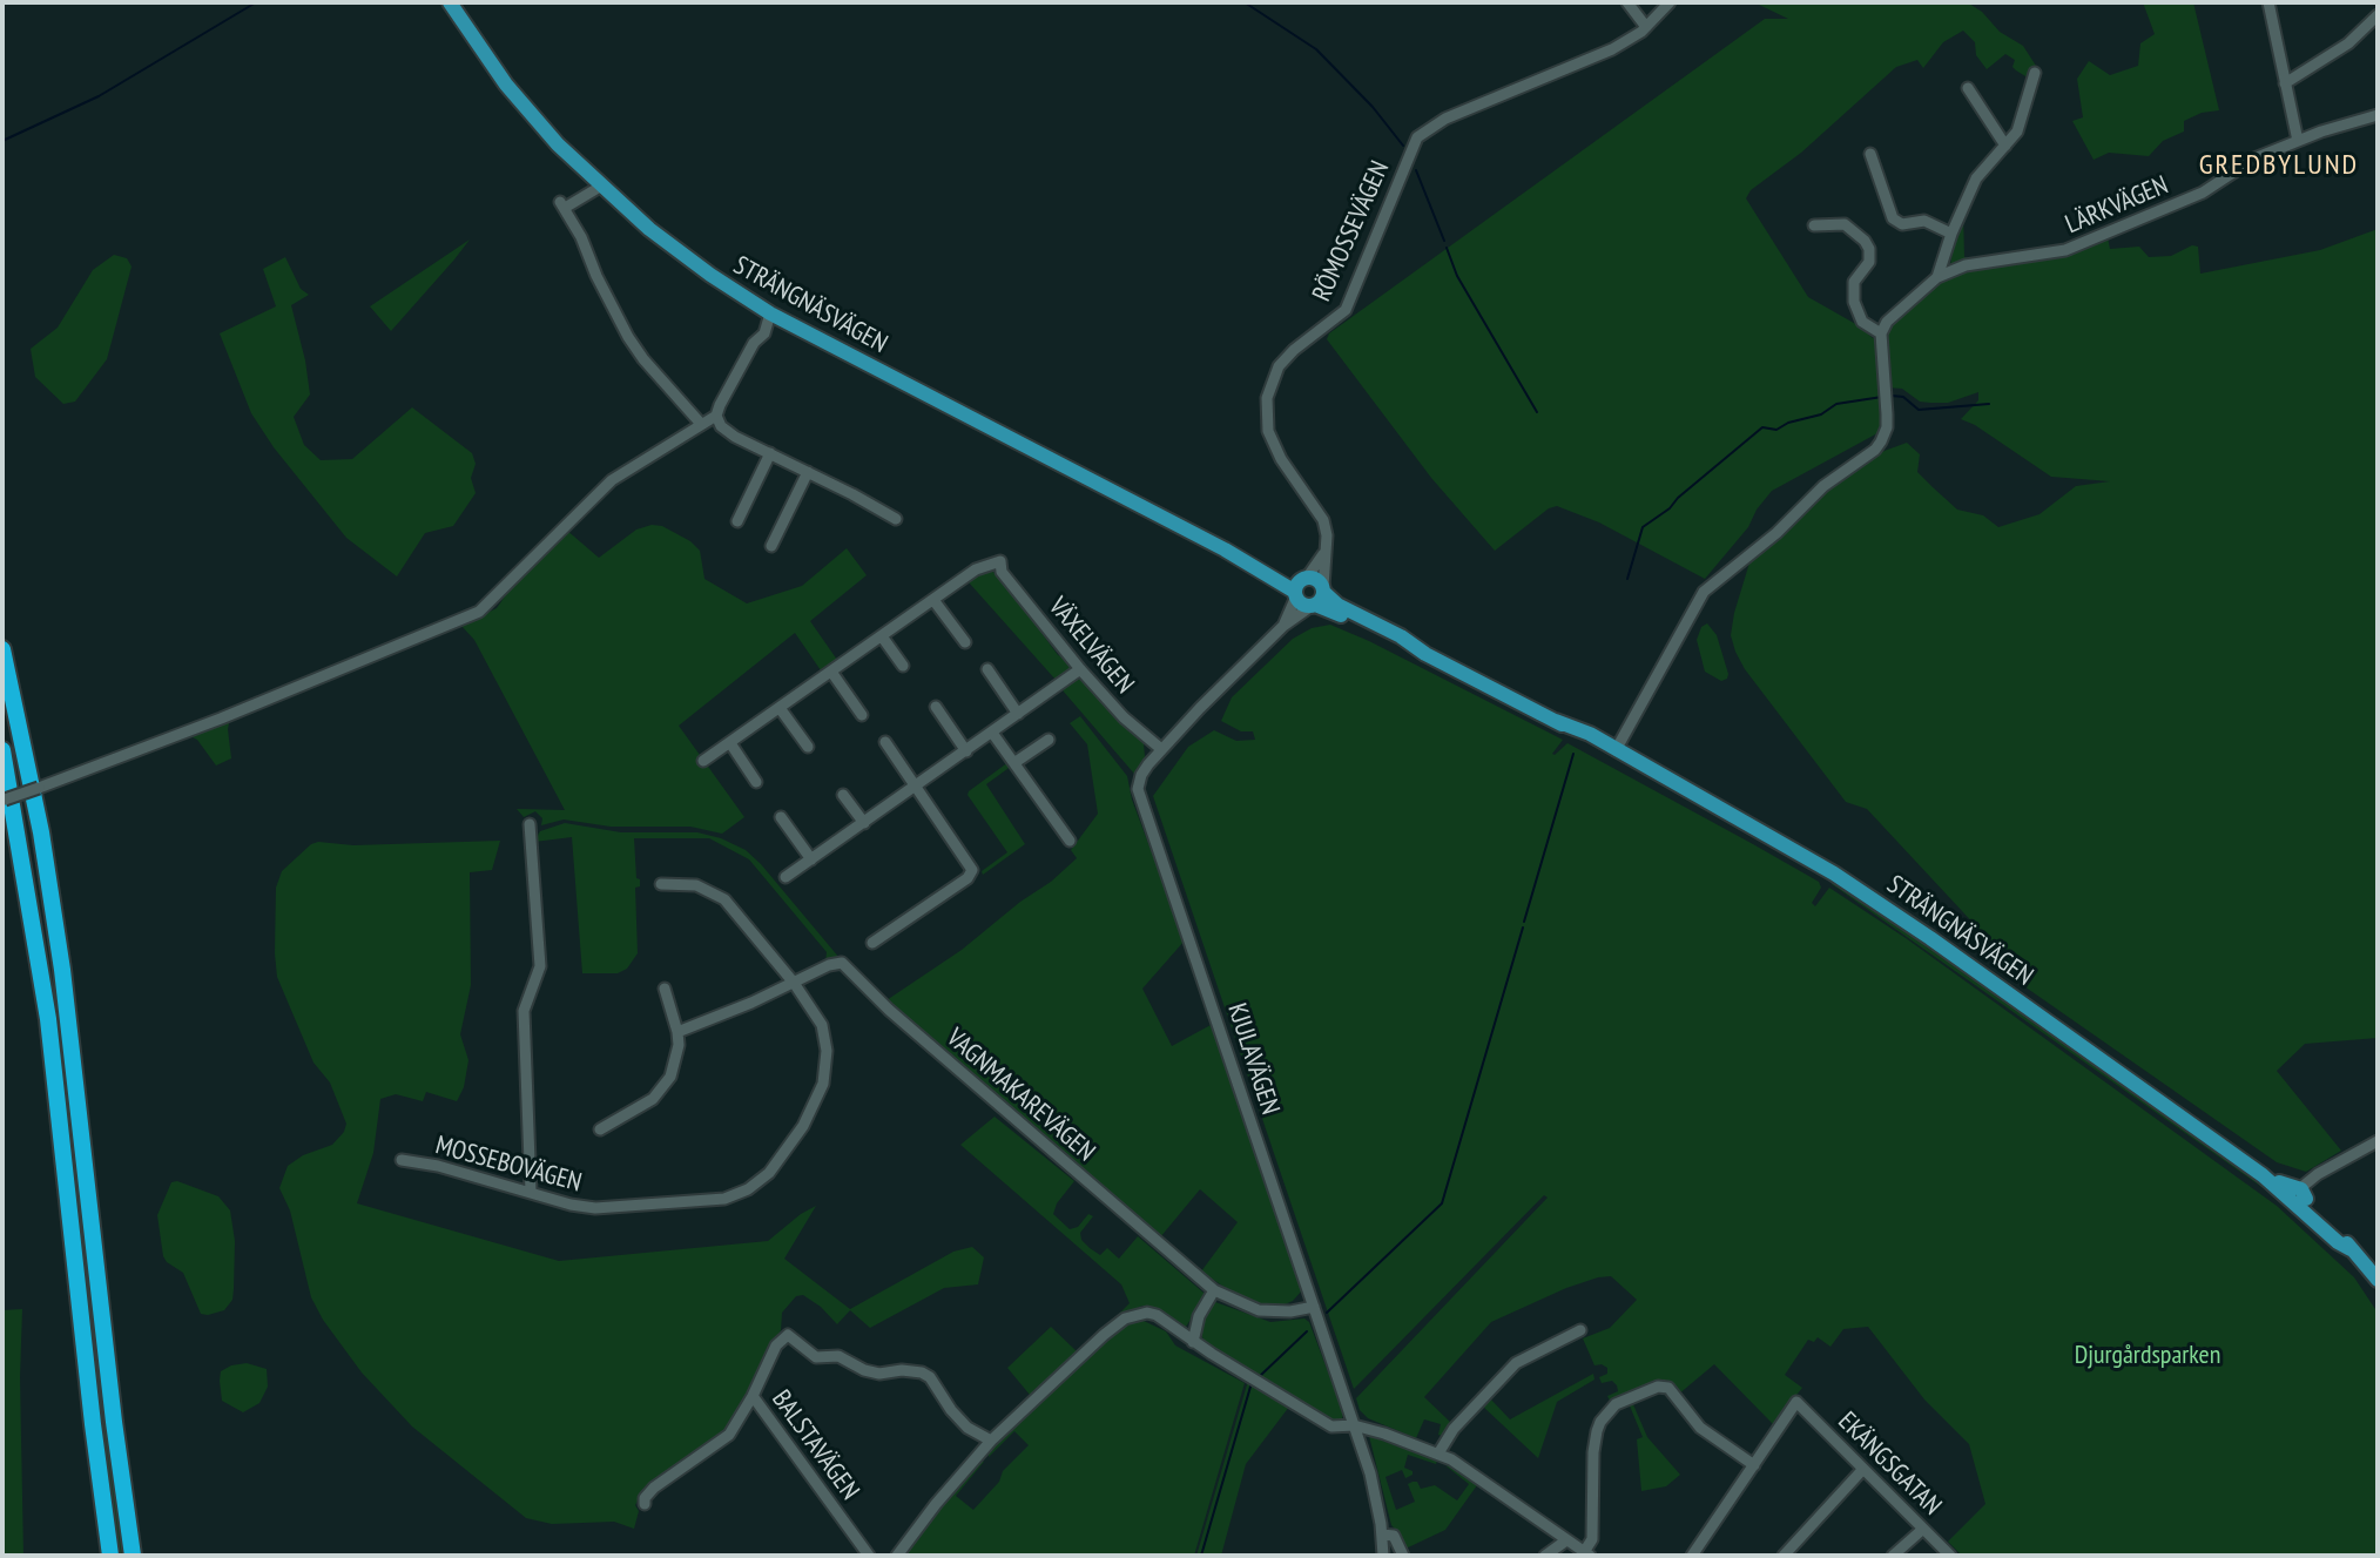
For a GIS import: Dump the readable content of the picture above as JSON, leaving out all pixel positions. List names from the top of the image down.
{
  "streets": {
    "main road": ["STRÄNGNÄSVÄGEN"],
    "street": [
      "LÄRKVÄGEN",
      "RÖMOSSEVÄGEN",
      "VÄXELVÄGEN",
      "KJULAVÄGEN",
      "VAGNMAKAREVÄGEN",
      "MOSSEBOVÄGEN",
      "BALSTAVÄGEN",
      "EKÄNGSGATAN"
    ]
  },
  "crossings": [
    ["RÖMOSSEVÄGEN", "STRÄNGNÄSVÄGEN"],
    ["RÖMOSSEVÄGEN", "KJULAVÄGEN"],
    ["STRÄNGNÄSVÄGEN", "KJULAVÄGEN"],
    ["VÄXELVÄGEN", "KJULAVÄGEN"],
    ["KJULAVÄGEN", "VAGNMAKAREVÄGEN"],
    ["VAGNMAKAREVÄGEN", "MOSSEBOVÄGEN"]
  ],
  "districts": ["GREDBYLUND"],
  "parks": ["Djurgårdsparken"]
}
